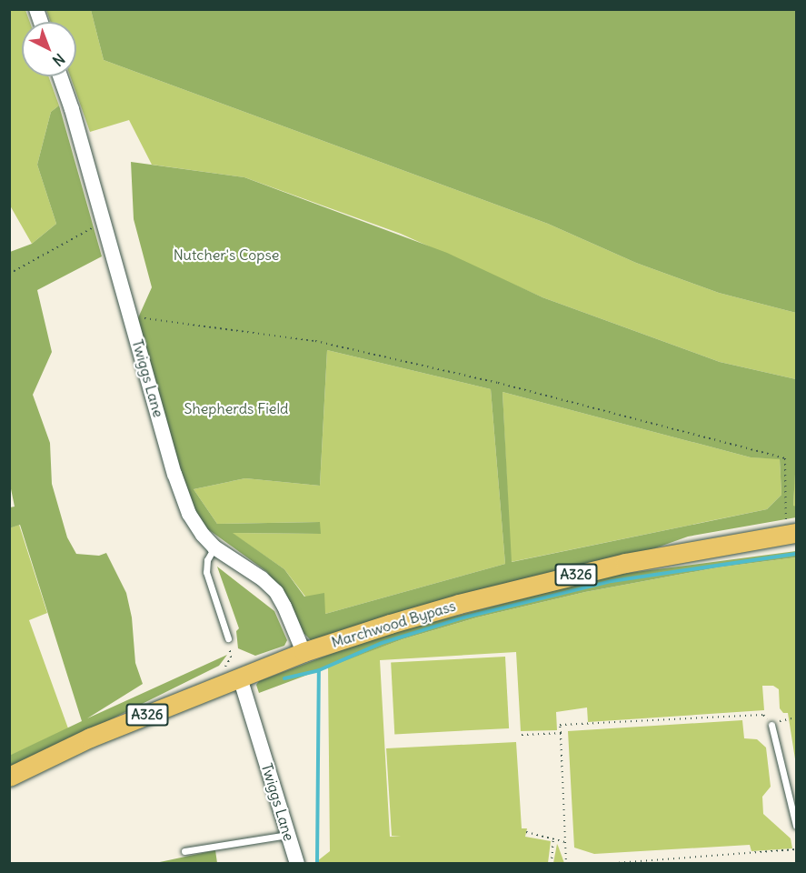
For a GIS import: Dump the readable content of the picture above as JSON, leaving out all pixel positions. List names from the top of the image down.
{
  "streets": {
    "main road": ["A326", "Marchwood Bypass"],
    "street": ["Twiggs Lane"]
  },
  "crossings": [
    ["Twiggs Lane", "Marchwood Bypass"]
  ],
  "parks": ["Nutcher's Copse", "Shepherds Field"],
  "north": "bottom right"
}
